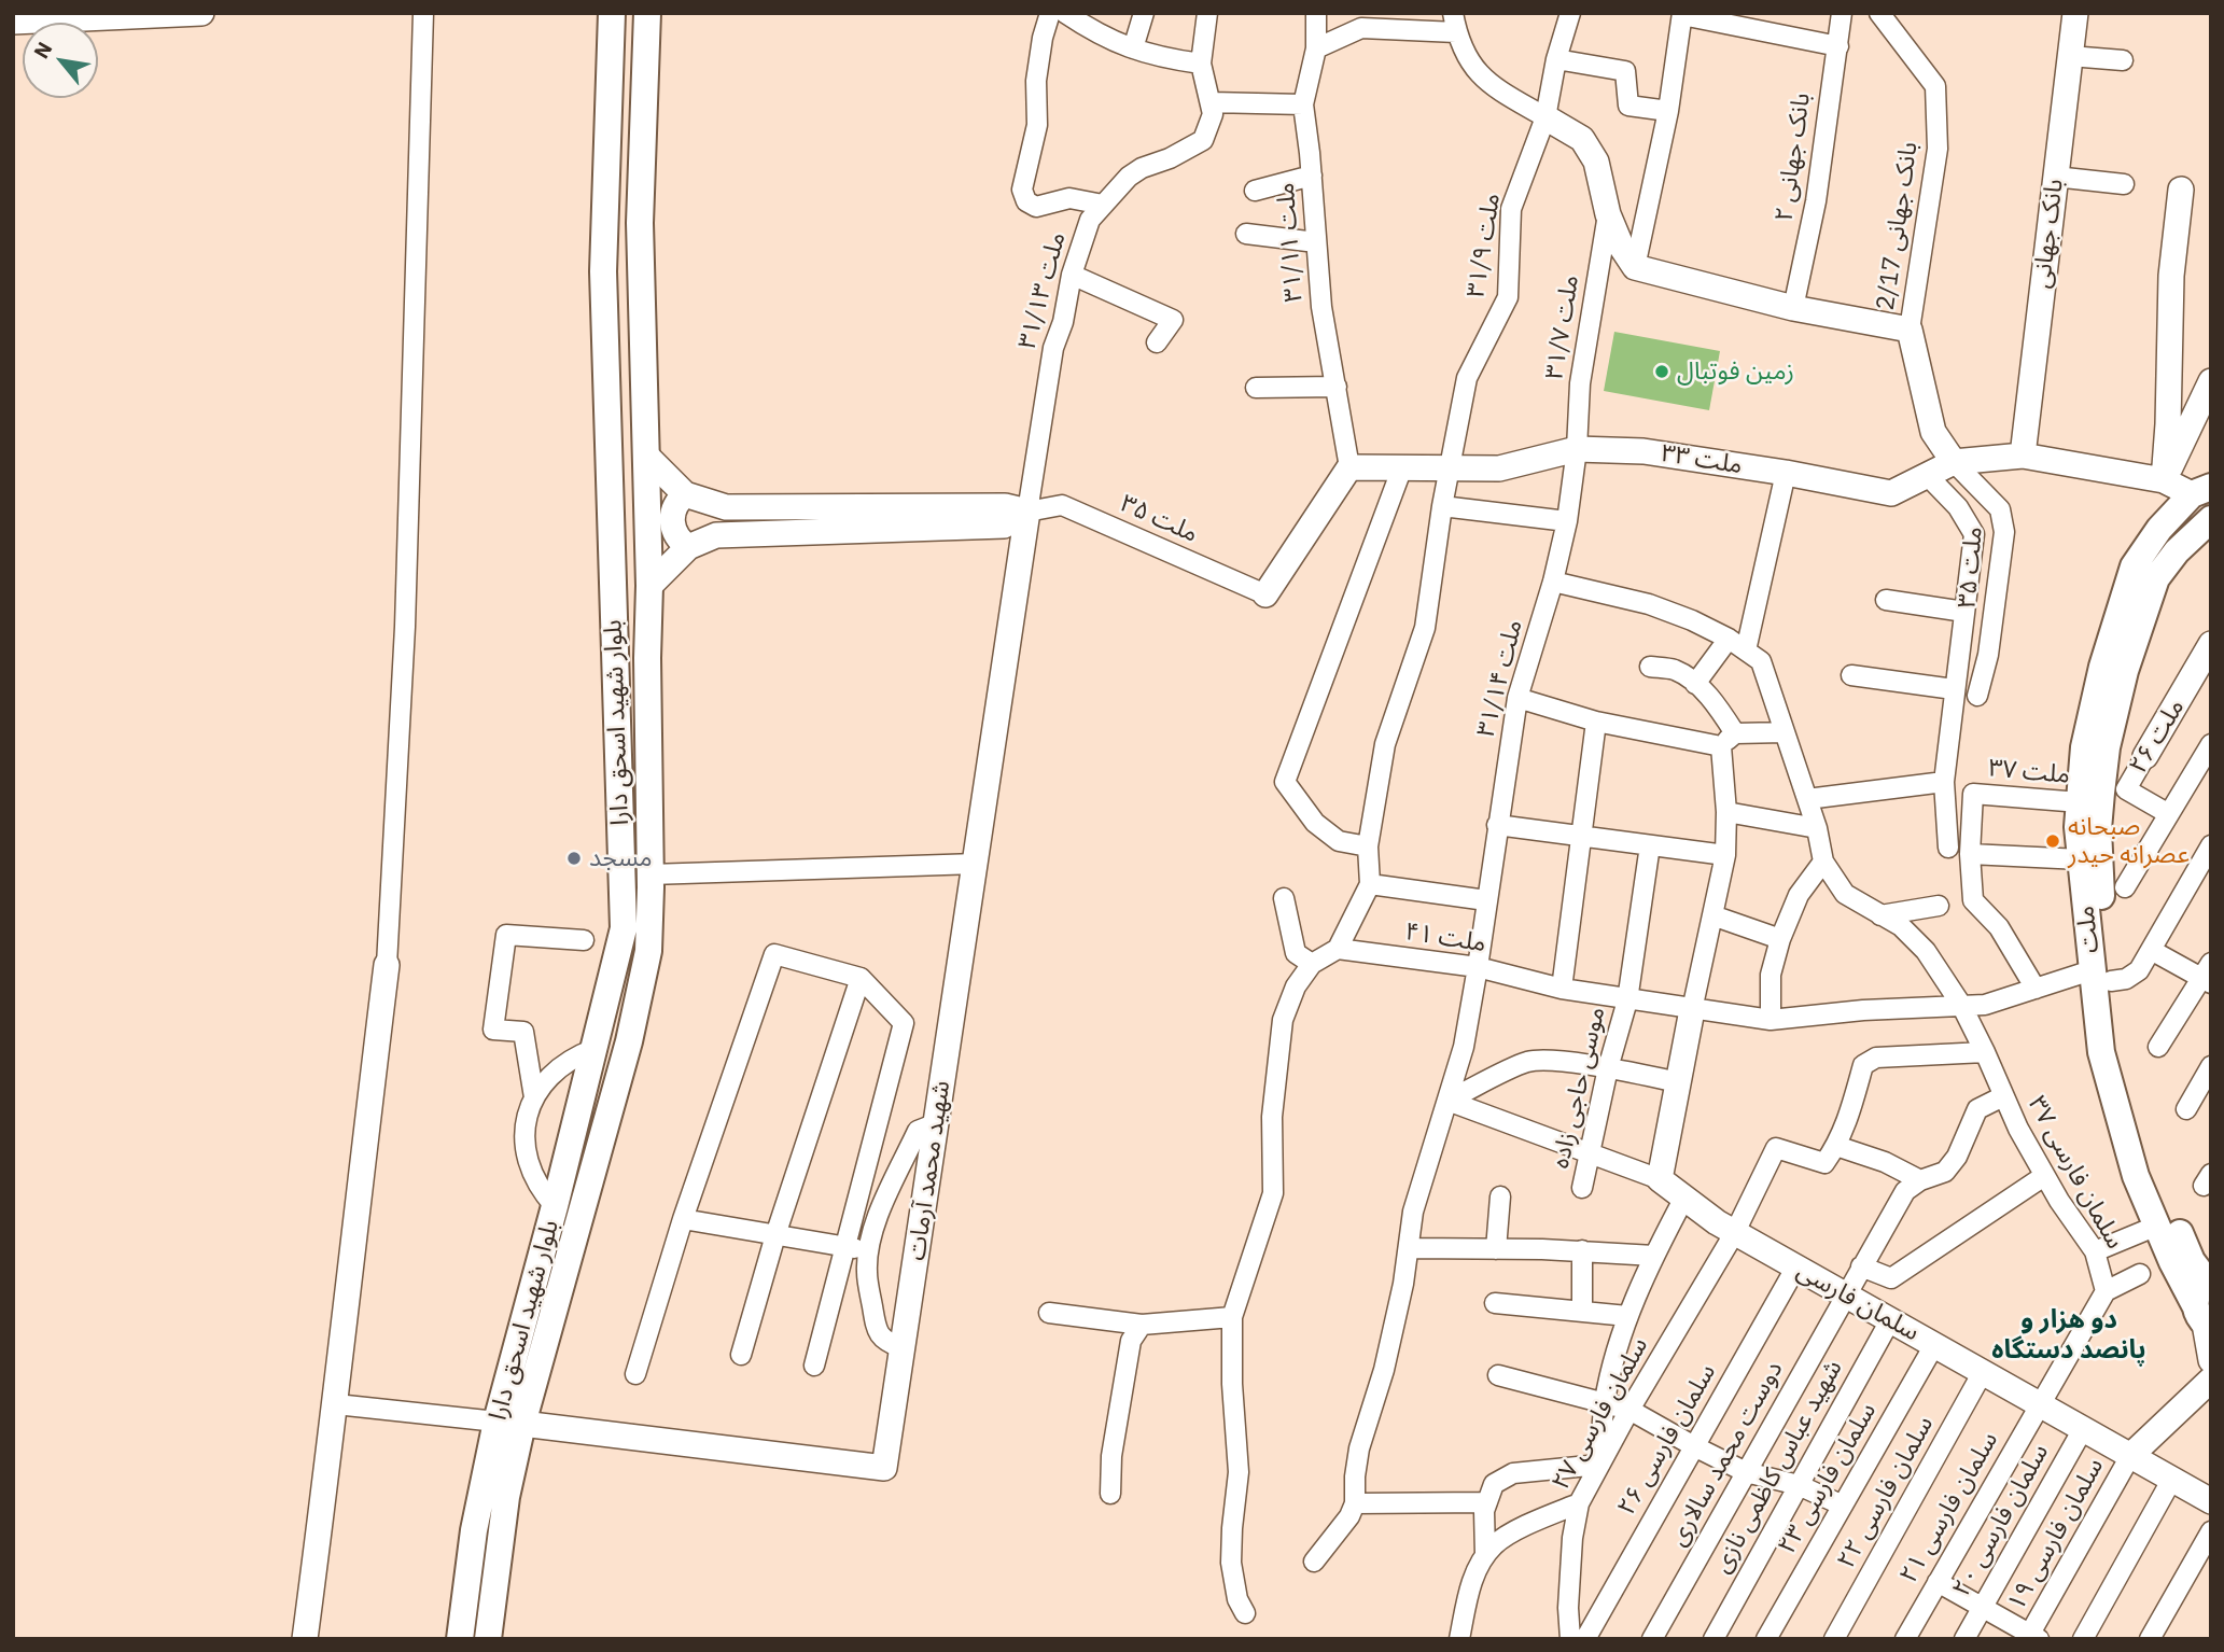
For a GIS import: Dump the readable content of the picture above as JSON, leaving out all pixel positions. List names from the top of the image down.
{
  "streets": {
    "main road": ["بلوار شهید اسحق دارا", "ملت"],
    "street": [
      "بانک جهانی ۲",
      "بانک جهانی 2/17",
      "بانک جهانی",
      "ملت ۳۱/۱۱",
      "ملت ۳۱/۹",
      "ملت ۳۱/۱۳",
      "ملت ۳۱/۷",
      "ملت ۳۳",
      "ملت ۳۵",
      "ملت ۳۱/۱۴",
      "ملت ۲۶",
      "ملت ۳۷",
      "ملت ۴۱",
      "موسی حاجی زاده",
      "شهید محمد آرمات",
      "سلمان فارسی ۳۷",
      "سلمان فارسی",
      "سلمان فارسی ۲۷",
      "سلمان فارسی ۲۶",
      "دوست محمد سالاری",
      "شهید عباس کاظمی نازی",
      "سلمان فارسی ۲۳",
      "سلمان فارسی ۲۲",
      "سلمان فارسی ۲۱",
      "سلمان فارسی ۲۰",
      "سلمان فارسی ۱۹"
    ]
  },
  "crossings": [
    ["بانک جهانی", "ملت ۳۳"],
    ["ملت ۳۱/۱۱", "ملت ۳۳"],
    ["ملت ۳۱/۹", "ملت ۳۳"],
    ["ملت ۳۱/۱۳", "ملت ۳۵"],
    ["ملت ۳۱/۱۳", "شهید محمد آرمات"],
    ["ملت ۳۱/۷", "ملت ۳۳"],
    ["ملت ۳۱/۷", "ملت ۳۱/۱۴"],
    ["ملت ۳۳", "ملت ۳۵"],
    ["ملت ۳۳", "ملت ۳۱/۱۴"],
    ["ملت ۳۳", "ملت"],
    ["ملت ۳۵", "شهید محمد آرمات"],
    ["ملت ۳۱/۱۴", "ملت ۴۱"],
    ["بلوار شهید اسحق دارا", "شهید محمد آرمات"],
    ["ملت ۳۷", "ملت"],
    ["ملت", "ملت ۴۱"],
    ["ملت ۴۱", "موسی حاجی زاده"],
    ["ملت ۴۱", "سلمان فارسی ۳۷"],
    ["سلمان فارسی ۳۷", "سلمان فارسی"],
    ["سلمان فارسی ۳۷", "دوست محمد سالاری"],
    ["سلمان فارسی ۳۷", "سلمان فارسی ۲۱"],
    ["سلمان فارسی", "سلمان فارسی ۲۷"],
    ["سلمان فارسی", "سلمان فارسی ۲۶"],
    ["سلمان فارسی", "دوست محمد سالاری"],
    ["سلمان فارسی", "شهید عباس کاظمی نازی"],
    ["سلمان فارسی", "سلمان فارسی ۲۳"],
    ["سلمان فارسی", "سلمان فارسی ۲۲"],
    ["سلمان فارسی", "سلمان فارسی ۲۱"],
    ["سلمان فارسی", "سلمان فارسی ۲۰"],
    ["سلمان فارسی", "سلمان فارسی ۱۹"]
  ],
  "districts": ["دو هزار و پانصد دستگاه"],
  "places": ["زمین فوتبال", "صبحانه عصرانه حیدر", "مسجد"],
  "north": "top left"
}
